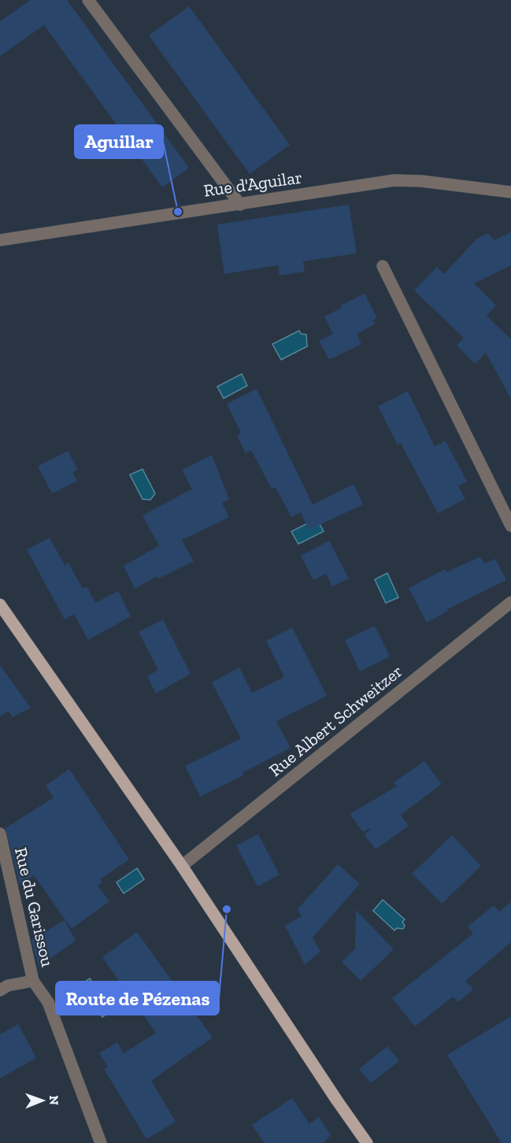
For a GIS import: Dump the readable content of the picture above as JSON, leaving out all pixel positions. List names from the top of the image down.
{
  "streets": {
    "street": ["Rue d'Aguilar", "Rue Albert Schweitzer", "Rue du Garissou"]
  },
  "places": ["Aguillar", "Route de Pézenas"],
  "north": "right"
}
